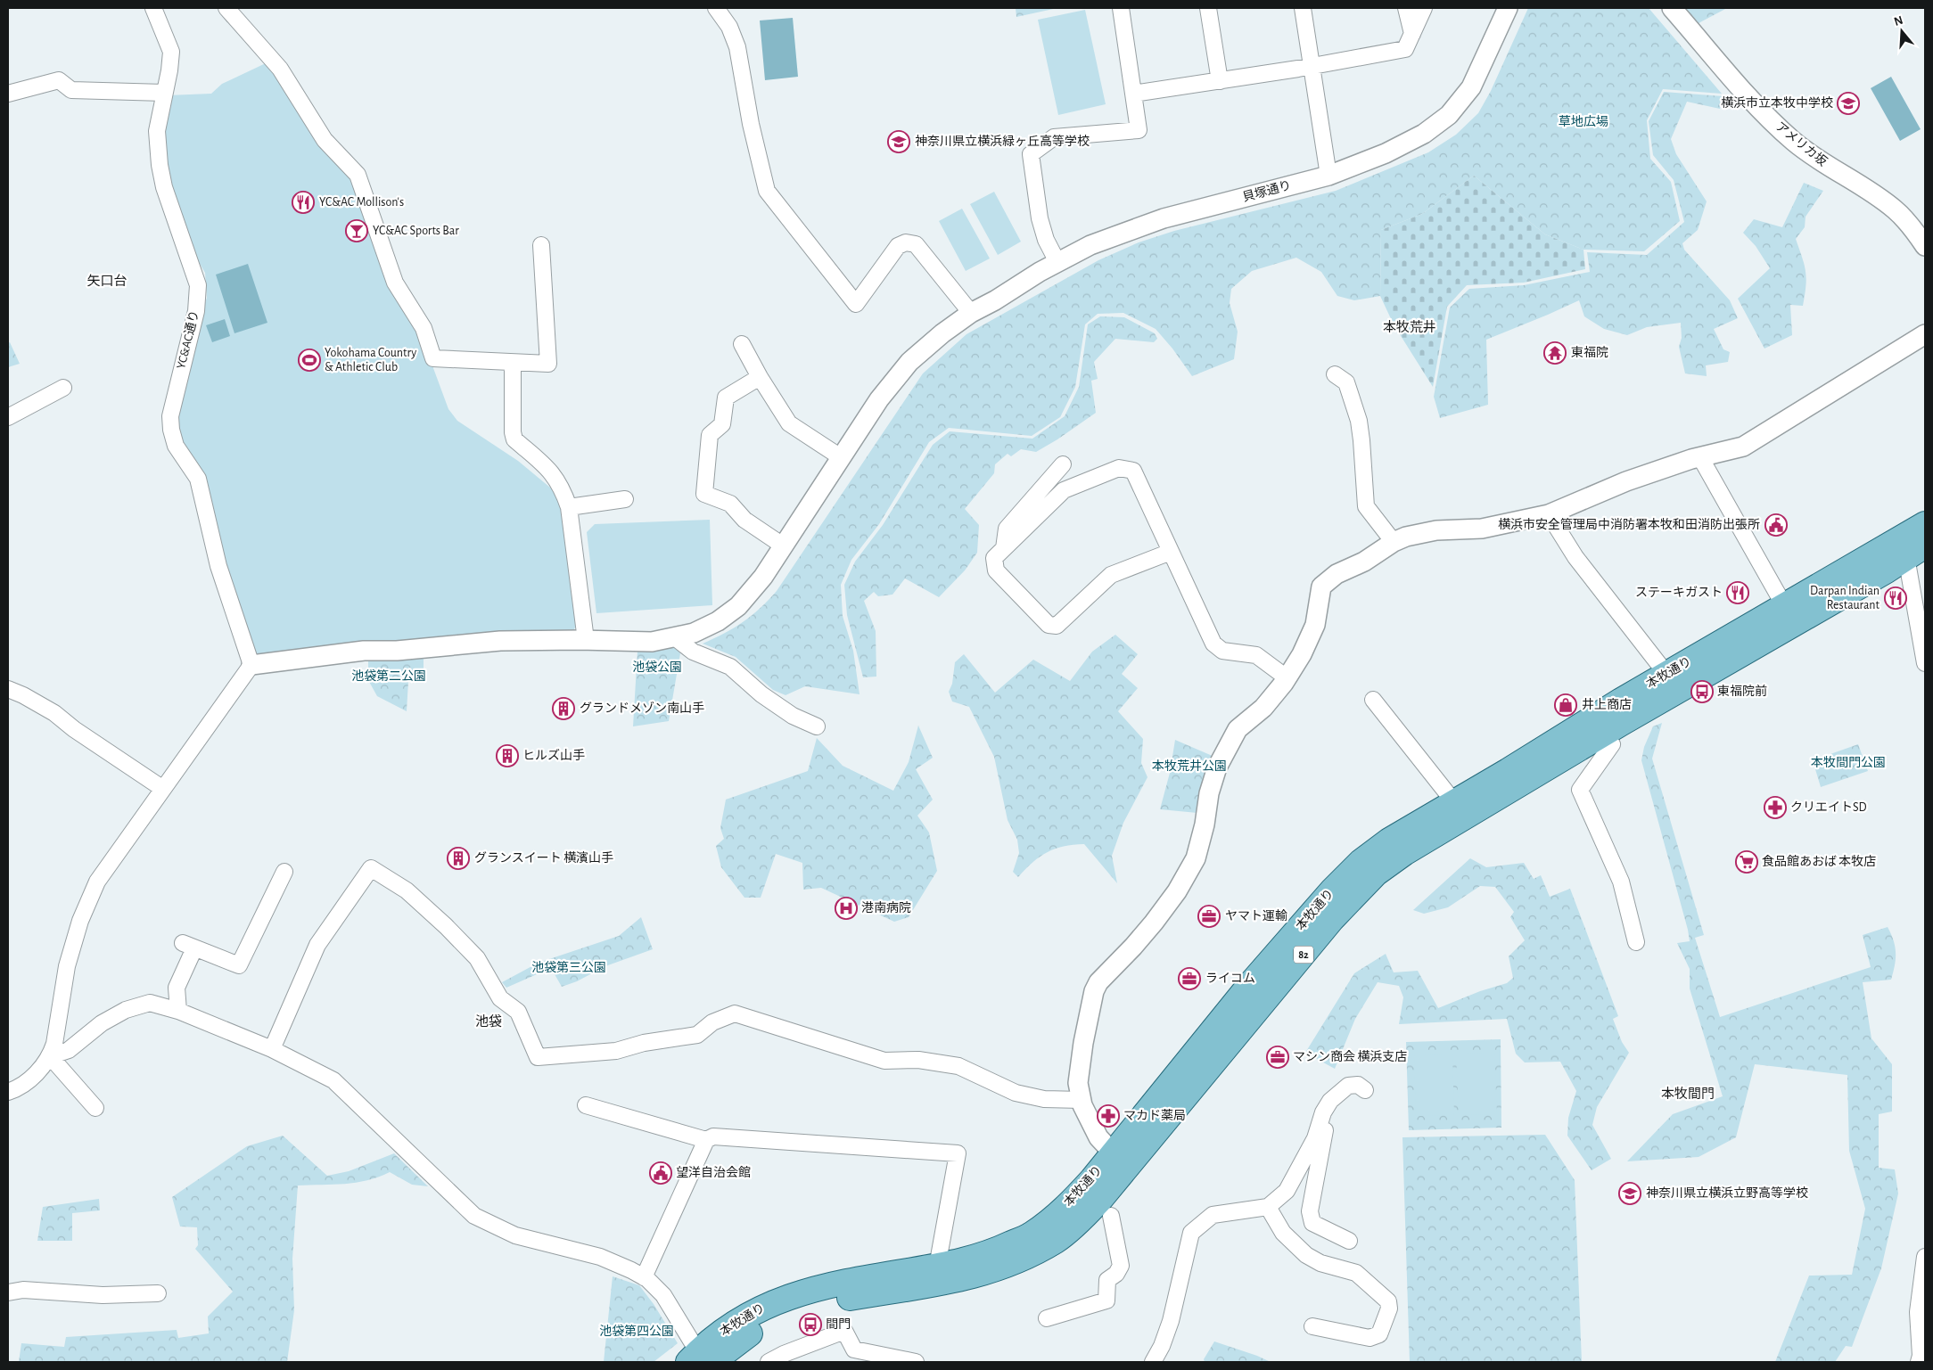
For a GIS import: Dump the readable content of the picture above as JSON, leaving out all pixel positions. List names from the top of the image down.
{
  "streets": {
    "main road": ["本牧通り", "82"],
    "street": ["アメリカ坂", "貝塚通り", "YC&AC通り"]
  },
  "crossings": [
    ["貝塚通り", "YC&AC通り"]
  ],
  "districts": [
    "矢口台",
    "本牧荒井",
    "池袋",
    "本牧間門"
  ],
  "parks": [
    "草地広場",
    "池袋公園",
    "池袋第二公園",
    "本牧間門公園",
    "本牧荒井公園",
    "池袋第三公園",
    "池袋第四公園"
  ],
  "places": {
    "school or university": ["横浜市立本牧中学校", "神奈川県立横浜緑ヶ丘高等学校", "神奈川県立横浜立野高等学校"],
    "restaurant": ["YC&AC Mollison's", "ステーキガスト", "Darpan Indian Restaurant"],
    "bar": ["YC&AC Sports Bar"],
    "temple": ["東福院"],
    "sports": ["Yokohama Country & Athletic Club"],
    "public building": ["横浜市安全管理局中消防署本牧和田消防出張所", "望洋自治会館"],
    "bus stop": ["東福院前", "間門"],
    "shop": ["井上商店"],
    "building": ["グランドメゾン南山手", "ヒルズ山手", "グランスイート 横濱山手"],
    "pharmacy": ["クリエイトSD", "マカド薬局"],
    "supermarket": ["食品館あおば 本牧店"],
    "hospital": ["港南病院"],
    "office": ["ヤマト運輸", "ライコム", "マシン商会 横浜支店"]
  },
  "north": "top"
}
